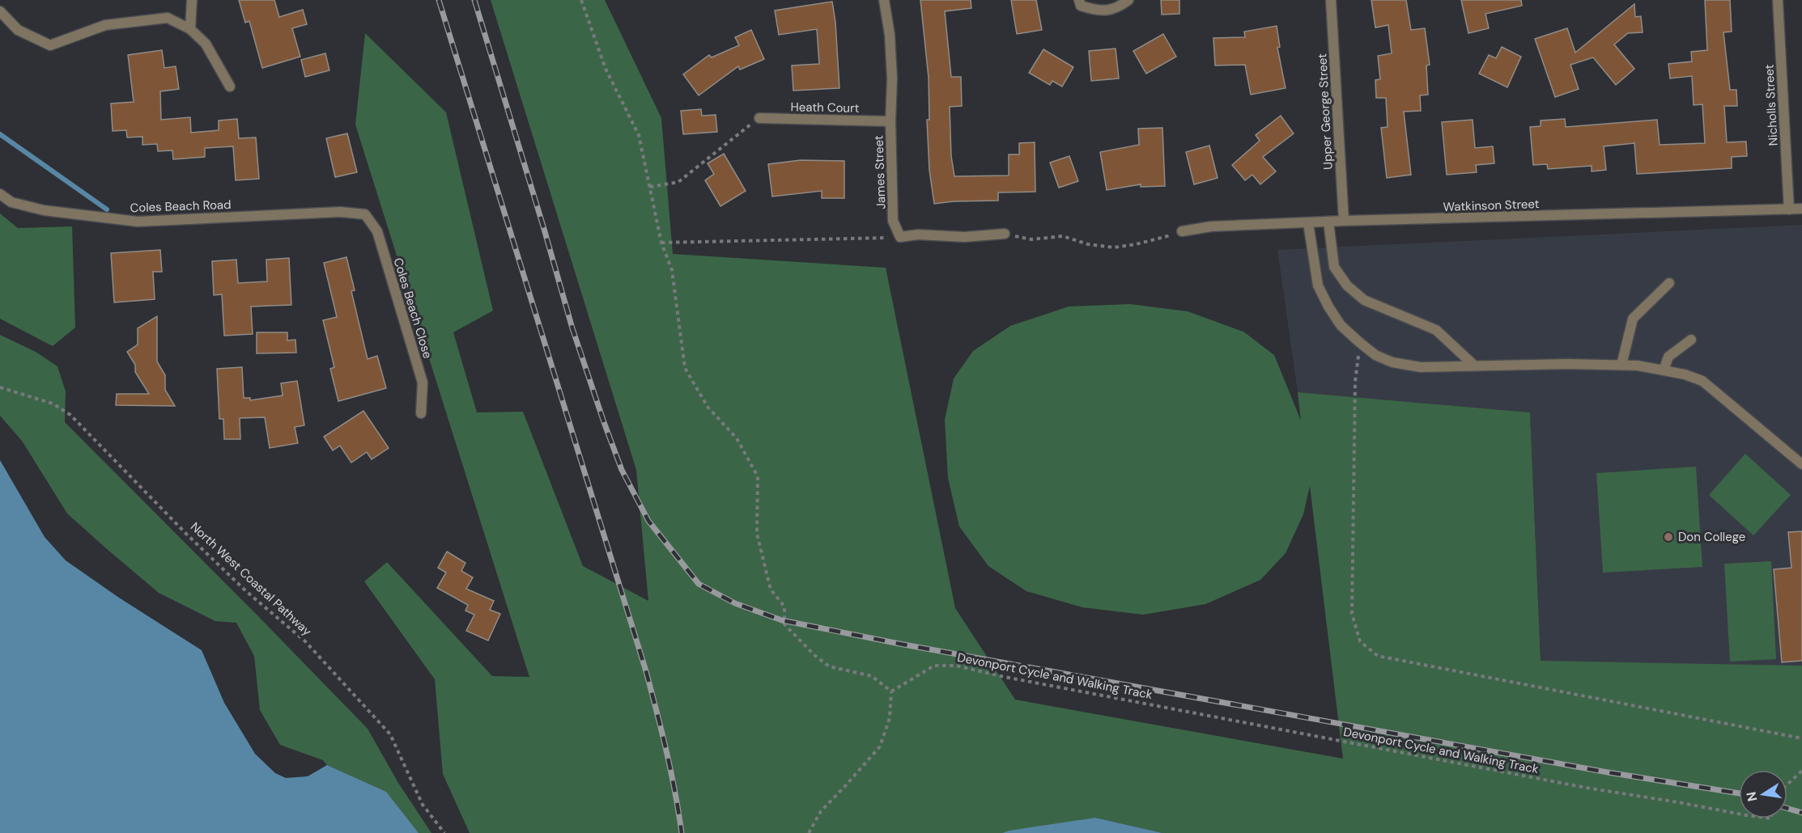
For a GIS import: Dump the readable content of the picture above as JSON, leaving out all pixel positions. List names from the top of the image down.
{
  "streets": {
    "street": [
      "Nicholls Street",
      "Heath Court",
      "Upper George Street",
      "James Street",
      "Watkinson Street",
      "Coles Beach Road",
      "Coles Beach Close"
    ],
    "path": ["North West Coastal Pathway", "Devonport Cycle and Walking Track"]
  },
  "crossings": [
    ["Nicholls Street", "Watkinson Street"],
    ["Heath Court", "James Street"],
    ["Upper George Street", "Watkinson Street"],
    ["Coles Beach Road", "Coles Beach Close"]
  ],
  "places": ["Don College"],
  "north": "left"
}
